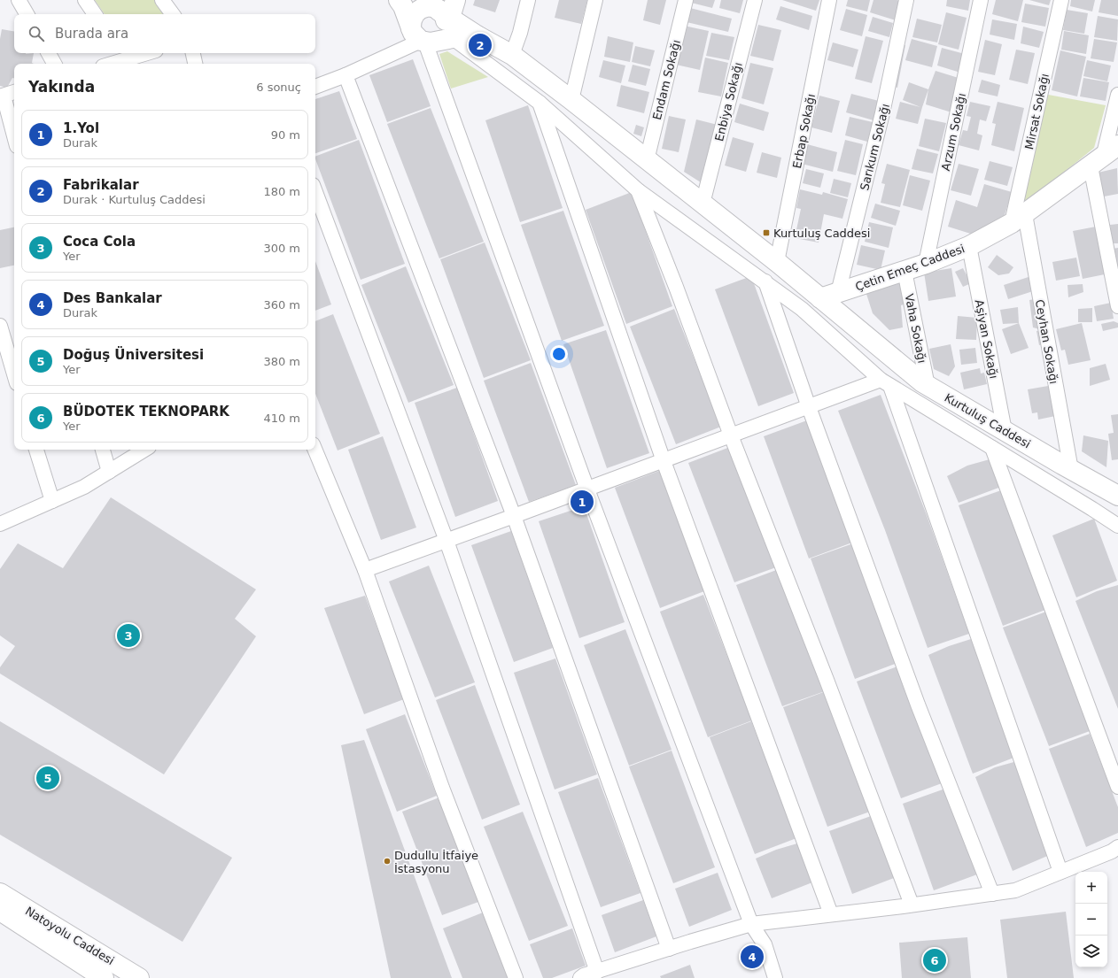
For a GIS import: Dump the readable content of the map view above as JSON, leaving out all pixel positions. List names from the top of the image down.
{
  "streets": {
    "main road": ["Çetin Emeç Caddesi", "Kurtuluş Caddesi", "Natoyolu Caddesi"],
    "street": [
      "Endam Sokağı",
      "Enbiya Sokağı",
      "Mirsat Sokağı",
      "Erbap Sokağı",
      "Arzum Sokağı",
      "Sarıkum Sokağı",
      "Vaha Sokağı",
      "Aşiyan Sokağı",
      "Ceyhan Sokağı"
    ]
  },
  "crossings": [
    ["Endam Sokağı", "Kurtuluş Caddesi"],
    ["Enbiya Sokağı", "Kurtuluş Caddesi"],
    ["Mirsat Sokağı", "Çetin Emeç Caddesi"],
    ["Mirsat Sokağı", "Ceyhan Sokağı"],
    ["Erbap Sokağı", "Kurtuluş Caddesi"],
    ["Arzum Sokağı", "Çetin Emeç Caddesi"],
    ["Sarıkum Sokağı", "Çetin Emeç Caddesi"],
    ["Sarıkum Sokağı", "Kurtuluş Caddesi"],
    ["Çetin Emeç Caddesi", "Vaha Sokağı"],
    ["Çetin Emeç Caddesi", "Aşiyan Sokağı"],
    ["Çetin Emeç Caddesi", "Ceyhan Sokağı"],
    ["Çetin Emeç Caddesi", "Kurtuluş Caddesi"],
    ["Vaha Sokağı", "Kurtuluş Caddesi"],
    ["Aşiyan Sokağı", "Kurtuluş Caddesi"],
    ["Ceyhan Sokağı", "Kurtuluş Caddesi"]
  ],
  "places": {
    "transit": ["Kurtuluş Caddesi"],
    "other": ["Dudullu İtfaiye İstasyonu"]
  },
  "page": {
    "search": "Burada ara",
    "pins": [
      "2",
      "1",
      "3",
      "5",
      "4",
      "6"
    ],
    "heading": ["Yakında", "6 sonuç"],
    "list": [
      {
        "mark": "1",
        "name": "1.Yol",
        "note": "Durak",
        "value": "90 m"
      },
      {
        "mark": "2",
        "name": "Fabrikalar",
        "note": "Durak · Kurtuluş Caddesi",
        "value": "180 m"
      },
      {
        "mark": "3",
        "name": "Coca Cola",
        "note": "Yer",
        "value": "300 m"
      },
      {
        "mark": "4",
        "name": "Des Bankalar",
        "note": "Durak",
        "value": "360 m"
      },
      {
        "mark": "5",
        "name": "Doğuş Üniversitesi",
        "note": "Yer",
        "value": "380 m"
      },
      {
        "mark": "6",
        "name": "BÜDOTEK TEKNOPARK",
        "note": "Yer",
        "value": "410 m"
      }
    ],
    "map_buttons": ["+", "−"]
  }
}
